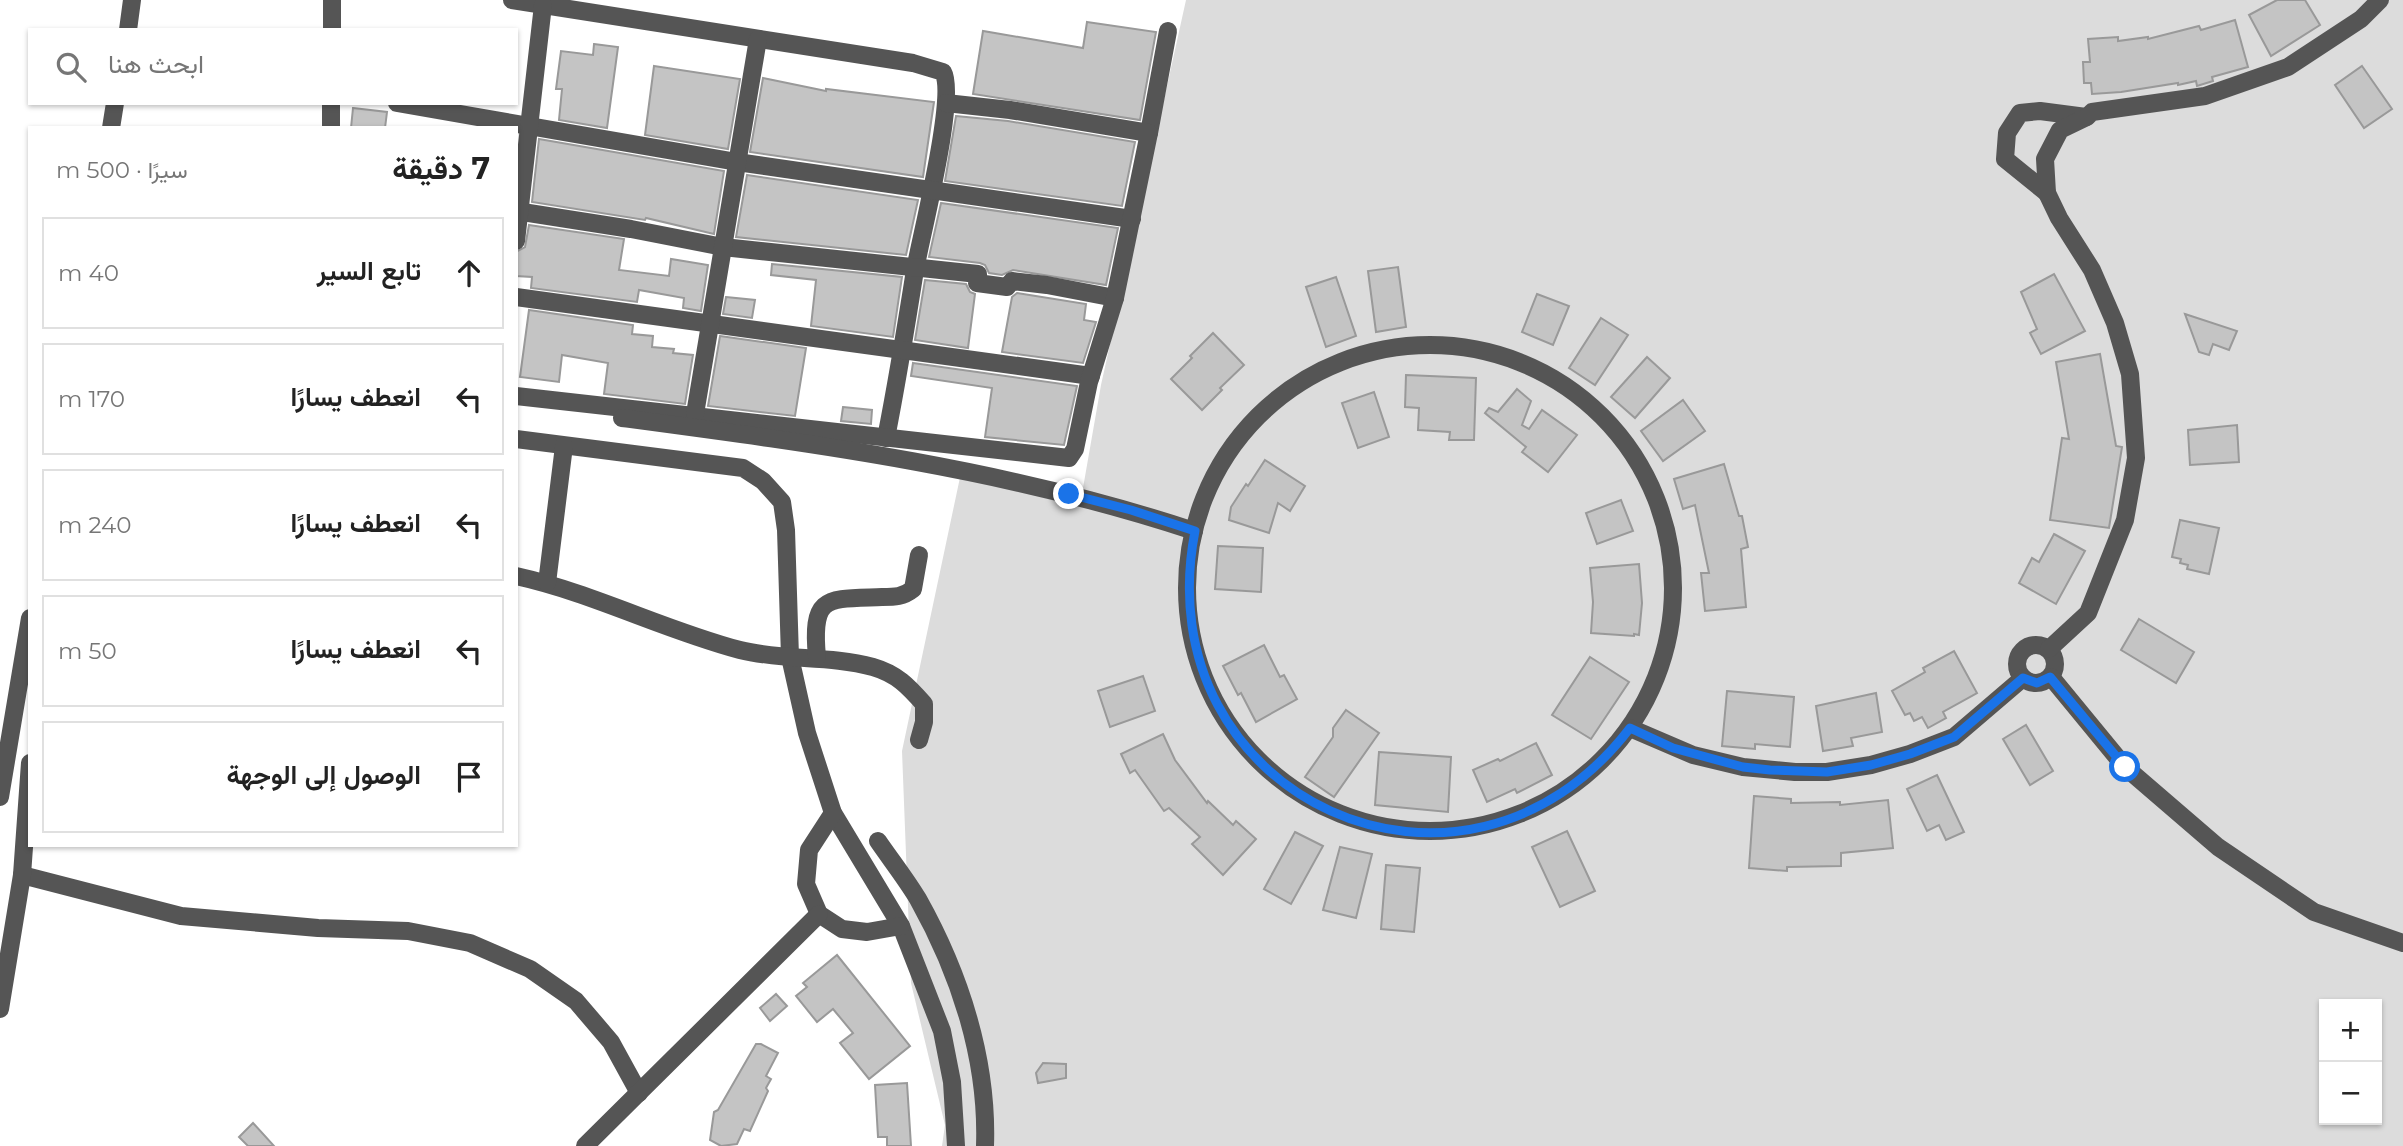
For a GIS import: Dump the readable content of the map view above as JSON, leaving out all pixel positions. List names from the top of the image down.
{
  "page": {
    "search": "ابحث هنا",
    "heading": ["7 دقيقة", "سيرًا · 500 m"],
    "list": [
      ["تابع السير", "40 m"],
      ["انعطف يسارًا", "170 m"],
      ["انعطف يسارًا", "240 m"],
      ["انعطف يسارًا", "50 m"],
      "الوصول إلى الوجهة"
    ],
    "map_buttons": ["+", "−"]
  }
}
